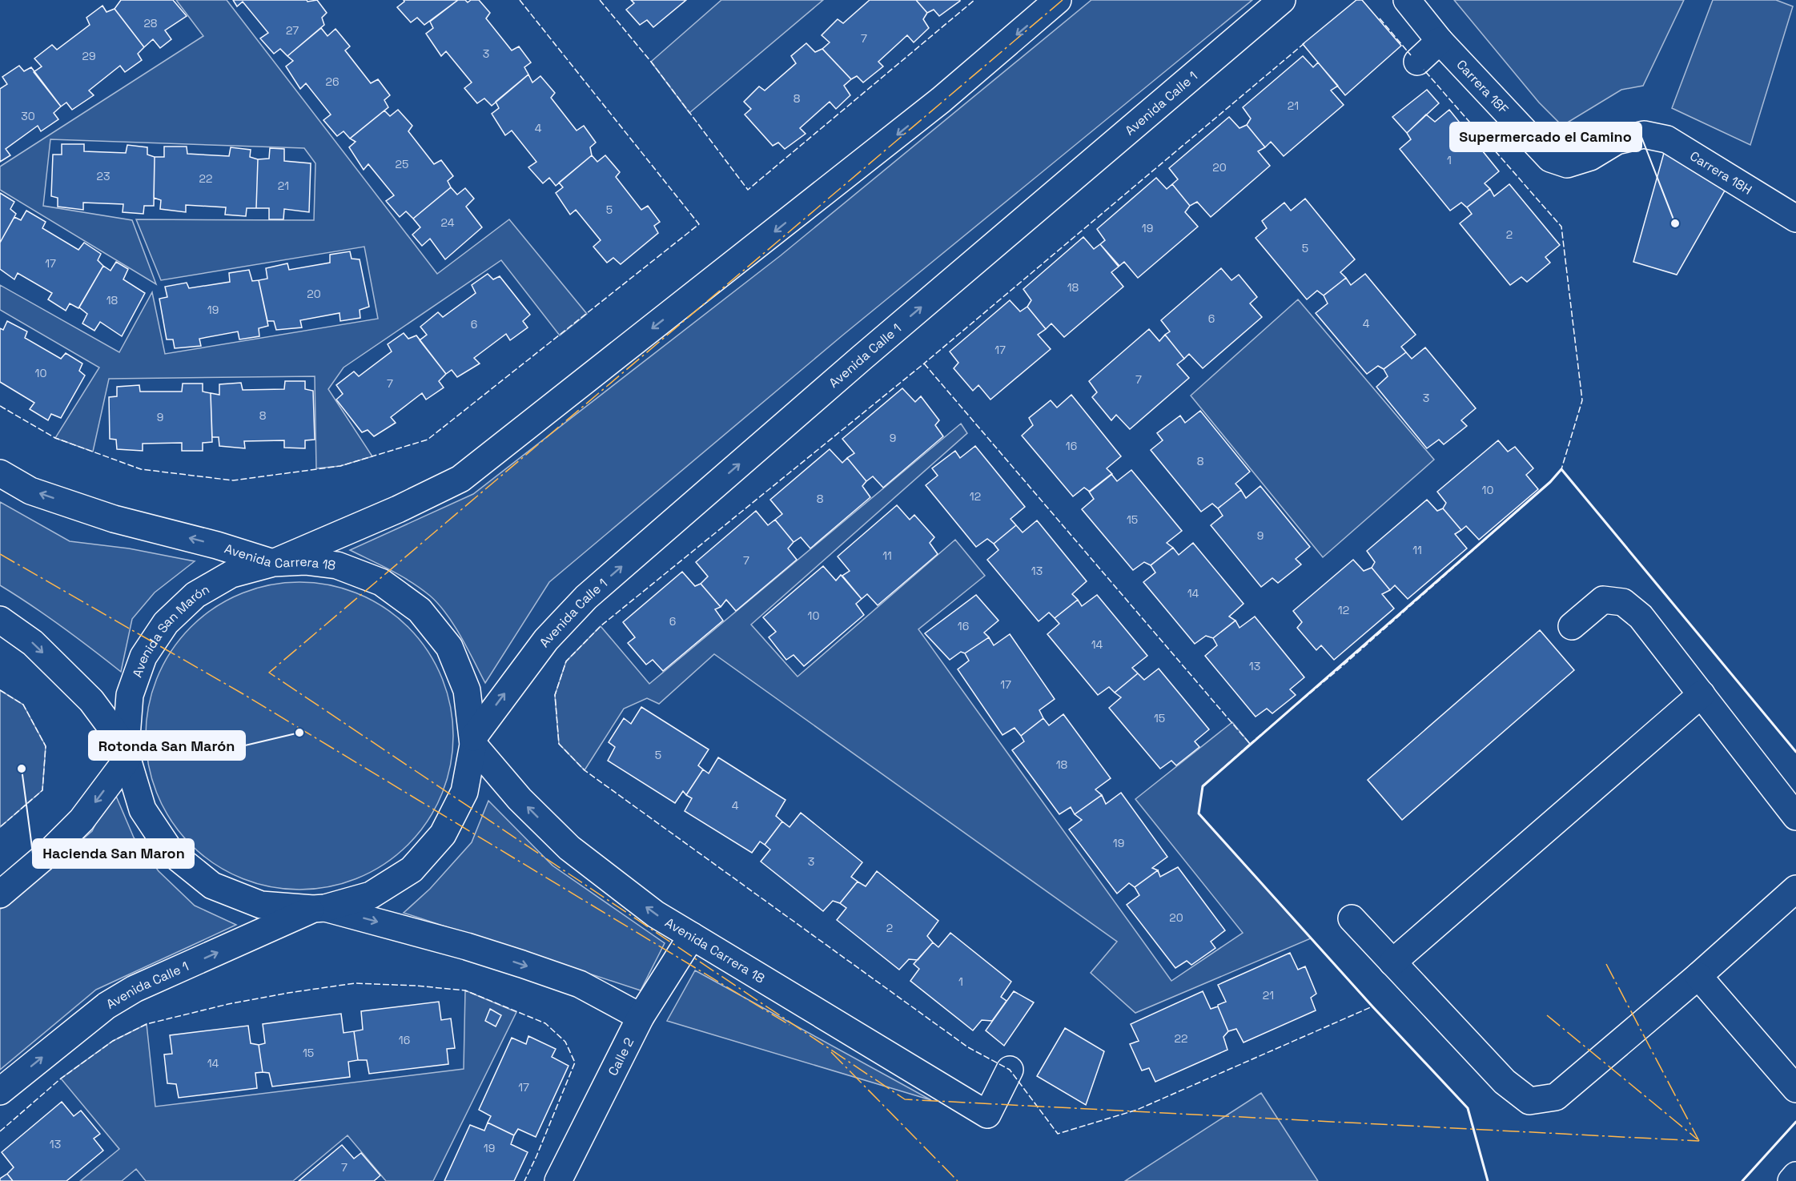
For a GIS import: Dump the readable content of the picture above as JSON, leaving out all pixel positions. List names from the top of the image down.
{
  "streets": {
    "main road": [
      "Carrera 18F",
      "Avenida Calle 1",
      "Carrera 18H",
      "Avenida Carrera 18",
      "Avenida San Marón",
      "Calle 2"
    ]
  },
  "crossings": [
    ["Carrera 18F", "Carrera 18H"],
    ["Avenida Calle 1", "Avenida Carrera 18"],
    ["Avenida Carrera 18", "Avenida San Marón"],
    ["Avenida Carrera 18", "Calle 2"]
  ],
  "places": ["Supermercado el Camino", "Rotonda San Marón", "Hacienda San Maron"],
  "house_numbers": [
    "28",
    "27",
    "7",
    "3",
    "29",
    "26",
    "8",
    "21",
    "30",
    "4",
    "1",
    "25",
    "20",
    "23",
    "22",
    "21",
    "5",
    "24",
    "19",
    "2",
    "5",
    "17",
    "18",
    "20",
    "18",
    "19",
    "6",
    "4",
    "6",
    "17",
    "10",
    "7",
    "7",
    "3",
    "8",
    "9",
    "9",
    "16",
    "8",
    "10",
    "12",
    "8",
    "15",
    "9",
    "11",
    "11",
    "7",
    "13",
    "14",
    "12",
    "10",
    "6",
    "16",
    "14",
    "13",
    "17",
    "15",
    "5",
    "18",
    "4",
    "19",
    "3",
    "20",
    "2",
    "1",
    "21",
    "22",
    "16",
    "15",
    "14",
    "17",
    "13",
    "19",
    "7"
  ]
}
